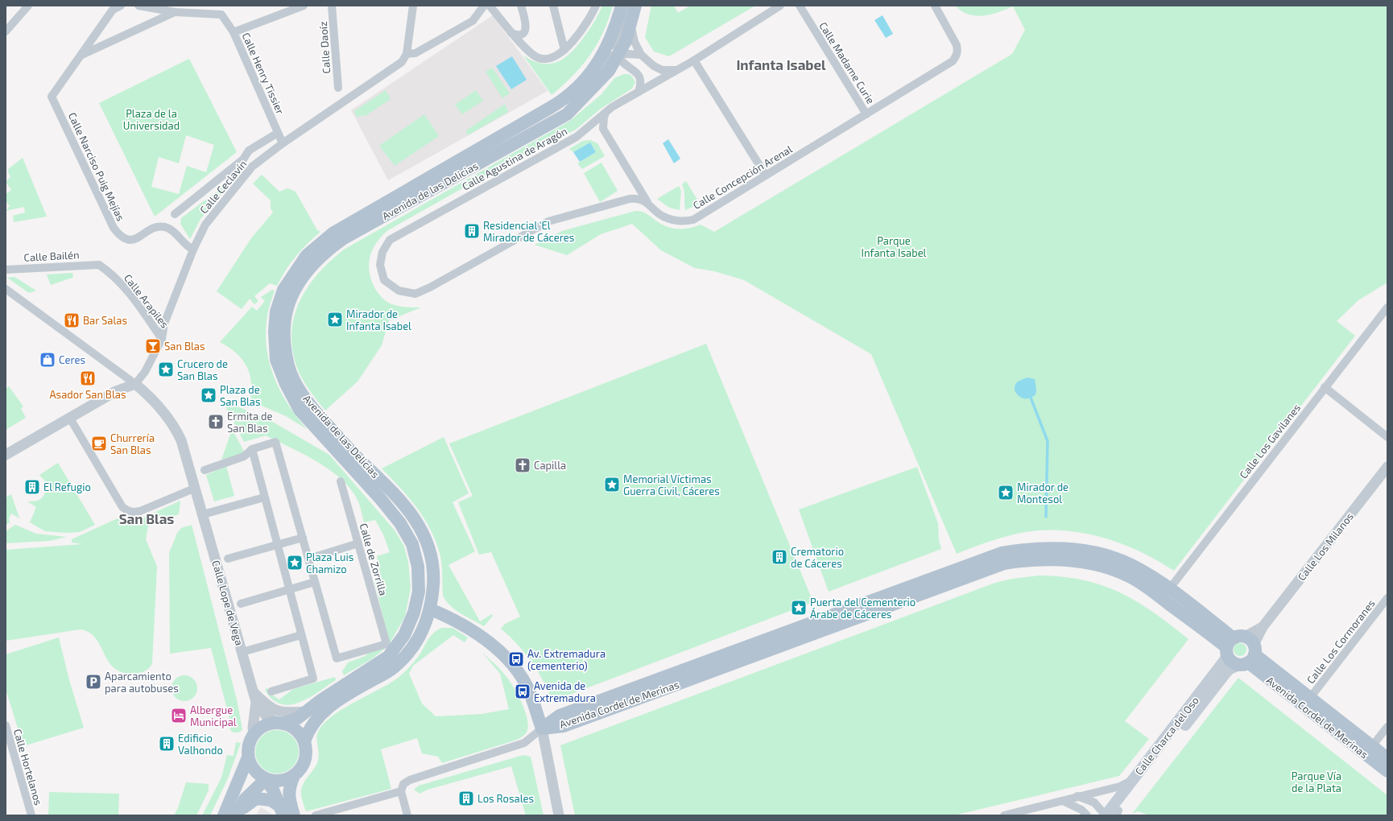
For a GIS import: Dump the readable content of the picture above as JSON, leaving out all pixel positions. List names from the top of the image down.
{
  "streets": {
    "main road": ["Avenida de las Delicias", "Avenida Cordel de Merinas", "Calle Charca del Oso"],
    "street": [
      "Calle Daoíz",
      "Calle Madame Curie",
      "Calle Henry Tissier",
      "Calle Agustina de Aragón",
      "Calle Narciso Puig Mejías",
      "Calle Concepción Arenal",
      "Calle Ceclavín",
      "Calle Bailén",
      "Calle Arapiles",
      "Calle Los Gavilanes",
      "Calle Los Milanos",
      "Calle de Zorrilla",
      "Calle Lope de Vega",
      "Calle Los Cormoranes",
      "Calle Hortelanos"
    ]
  },
  "crossings": [
    ["Calle Madame Curie", "Calle Concepción Arenal"],
    ["Calle Henry Tissier", "Calle Ceclavín"],
    ["Calle Agustina de Aragón", "Calle Concepción Arenal"],
    ["Calle Narciso Puig Mejías", "Calle Ceclavín"],
    ["Calle Ceclavín", "Calle Arapiles"],
    ["Calle Ceclavín", "Calle Lope de Vega"],
    ["Avenida de las Delicias", "Calle Lope de Vega"],
    ["Calle Bailén", "Calle Arapiles"],
    ["Calle Los Gavilanes", "Avenida Cordel de Merinas"],
    ["Calle Los Milanos", "Avenida Cordel de Merinas"],
    ["Calle Los Milanos", "Calle Charca del Oso"],
    ["Calle Los Cormoranes", "Avenida Cordel de Merinas"],
    ["Avenida Cordel de Merinas", "Calle Charca del Oso"]
  ],
  "districts": ["Infanta Isabel", "San Blas"],
  "parks": ["Plaza de la Universidad", "Parque Infanta Isabel", "Parque Vía de la Plata"],
  "places": {
    "building": [
      "Residencial 'El Mirador de Cáceres",
      "El Refugio",
      "Crematorio de Cáceres",
      "Edificio Valhondo",
      "Los Rosales"
    ],
    "place": [
      "Mirador de Infanta Isabel",
      "Crucero de San Blas",
      "Plaza de San Blas",
      "Memorial Víctimas Guerra Civil, Cáceres",
      "Mirador de Montesol",
      "Plaza Luis Chamizo",
      "Puerta del Cementerio Árabe de Cáceres"
    ],
    "restaurant": ["Bar Salas", "Asador San Blas"],
    "bar": ["San Blas"],
    "shop": ["Ceres"],
    "church": ["Ermita de San Blas", "Capilla"],
    "cafe": ["Churrería San Blas"],
    "bus stop": ["Av. Extremadura (cementerio)", "Avenida de Extremadura"],
    "parking": ["Aparcamiento para autobuses"],
    "hotel": ["Albergue Municipal"]
  }
}
